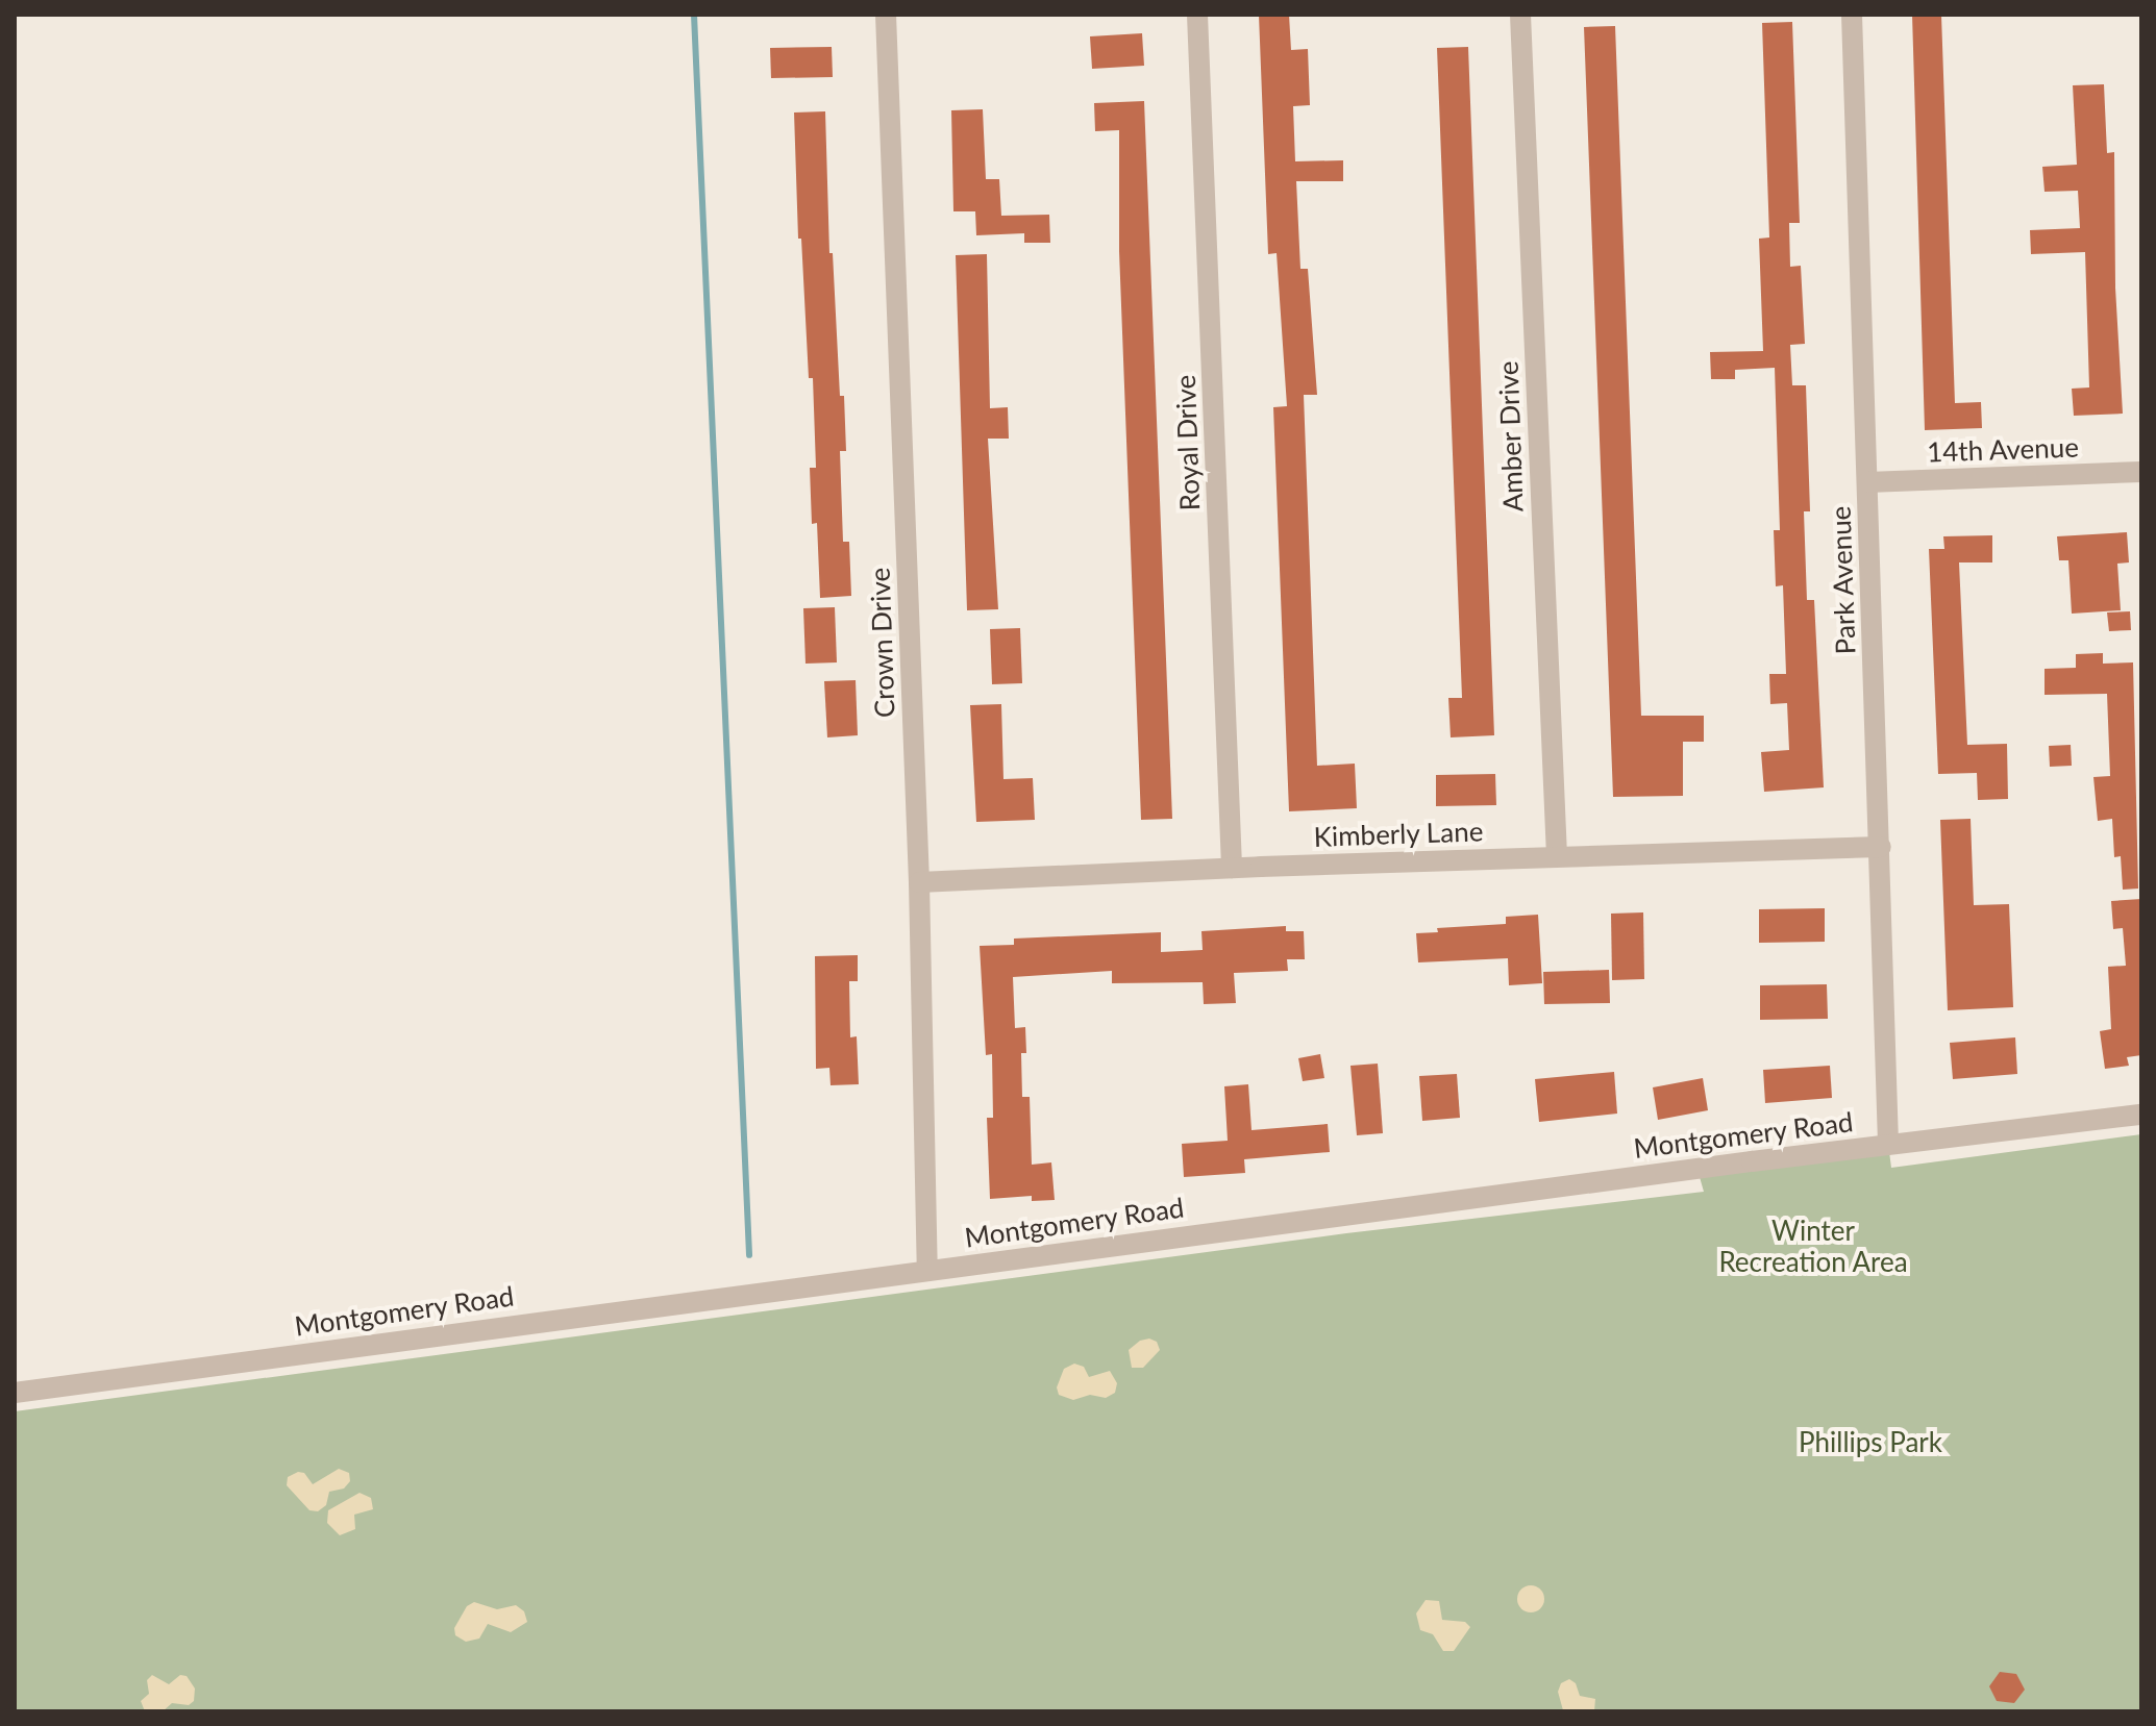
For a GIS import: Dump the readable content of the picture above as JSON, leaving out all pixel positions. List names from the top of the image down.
{
  "streets": {
    "street": [
      "Amber Drive",
      "Royal Drive",
      "14th Avenue",
      "Park Avenue",
      "Crown Drive",
      "Kimberly Lane",
      "Montgomery Road"
    ]
  },
  "crossings": [
    ["Amber Drive", "Kimberly Lane"],
    ["Royal Drive", "Kimberly Lane"],
    ["14th Avenue", "Park Avenue"],
    ["Park Avenue", "Kimberly Lane"],
    ["Park Avenue", "Montgomery Road"],
    ["Crown Drive", "Kimberly Lane"],
    ["Crown Drive", "Montgomery Road"]
  ],
  "parks": ["Winter Recreation Area", "Phillips Park"]
}
